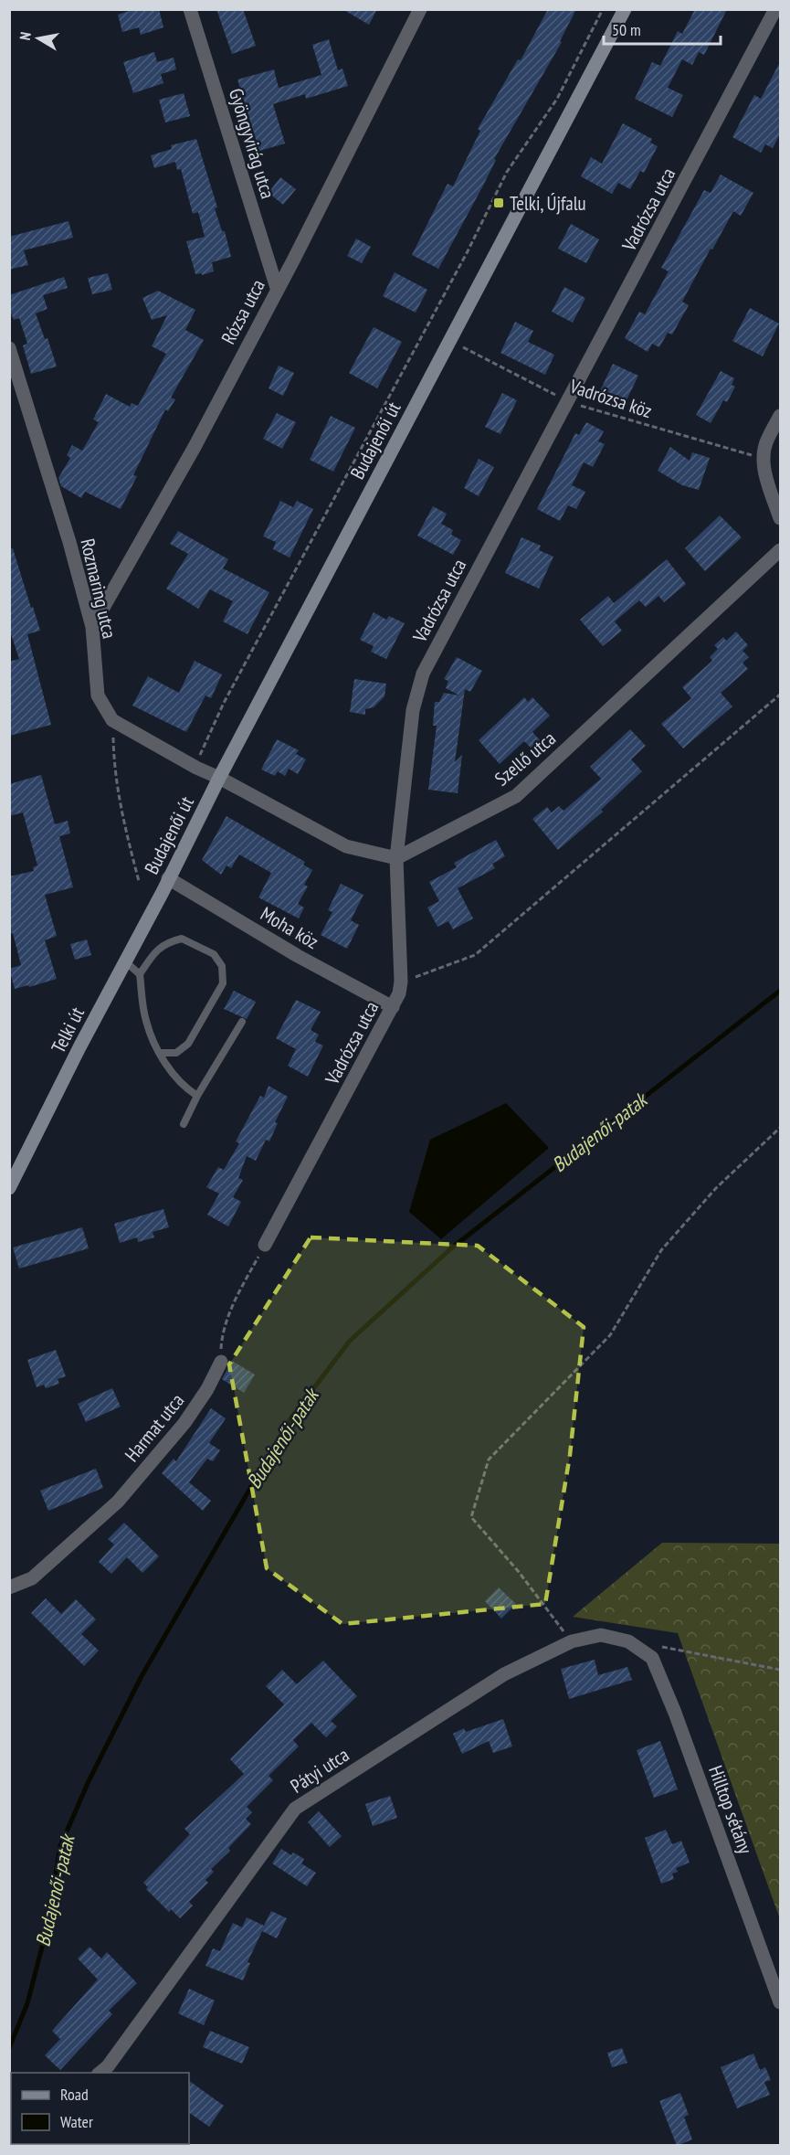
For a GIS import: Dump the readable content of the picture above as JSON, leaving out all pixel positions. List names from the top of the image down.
{
  "streets": {
    "main road": ["Budajenői út", "Telki út"],
    "street": [
      "Gyöngyvirág utca",
      "Vadrózsa utca",
      "Rózsa utca",
      "Rozmaring utca",
      "Szellő utca",
      "Moha köz",
      "Harmat utca",
      "Pátyi utca",
      "Hilltop sétány"
    ],
    "path": ["Vadrózsa köz"]
  },
  "crossings": [
    ["Gyöngyvirág utca", "Rózsa utca"],
    ["Vadrózsa utca", "Vadrózsa köz"],
    ["Vadrózsa utca", "Szellő utca"],
    ["Vadrózsa utca", "Moha köz"],
    ["Rózsa utca", "Rozmaring utca"],
    ["Budajenői út", "Rozmaring utca"],
    ["Budajenői út", "Moha köz"],
    ["Budajenői út", "Telki út"],
    ["Moha köz", "Telki út"],
    ["Pátyi utca", "Hilltop sétány"]
  ],
  "water": ["Budajenői-patak"],
  "places": {
    "transit": ["Telki, Újfalu"]
  },
  "legend": ["Road", "Water"],
  "scale_bar": "50 m",
  "north": "left"
}
